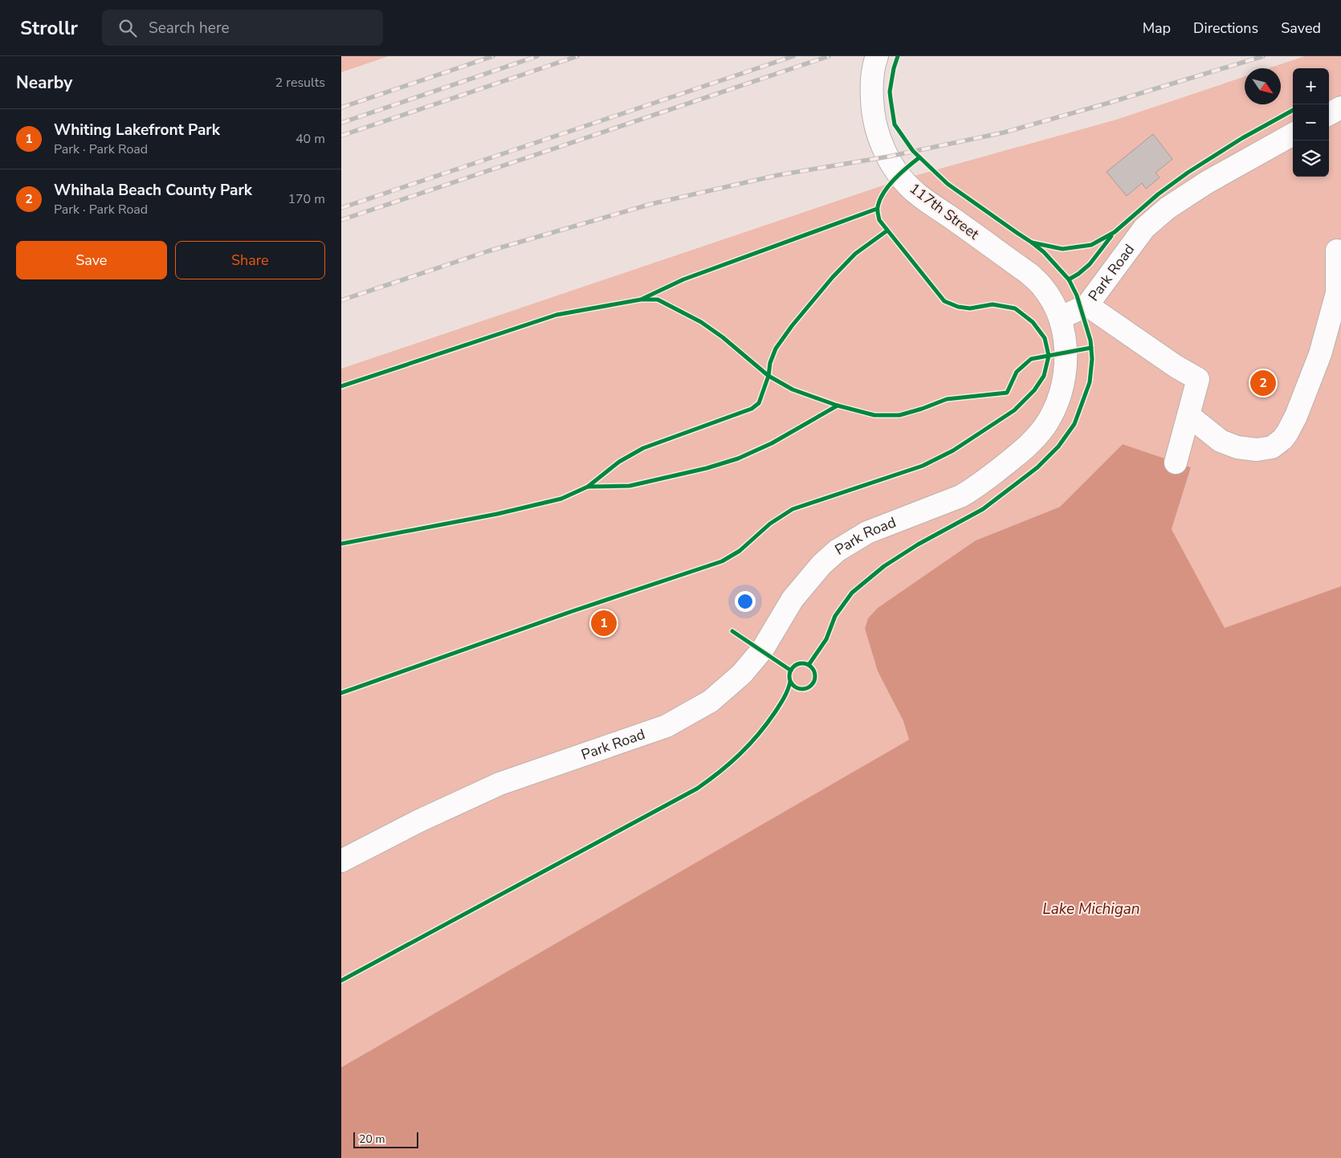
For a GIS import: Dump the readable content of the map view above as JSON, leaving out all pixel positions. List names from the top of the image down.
{
  "streets": {
    "street": ["117th Street", "Park Road"]
  },
  "crossings": [
    ["117th Street", "Park Road"]
  ],
  "water": ["Lake Michigan"],
  "scale_bar": "20 m",
  "north": "bottom right",
  "page": {
    "header": "Strollr",
    "search": "Search here",
    "nav": ["Map", "Directions", "Saved"],
    "heading": ["Nearby", "2 results"],
    "map_buttons": ["+", "−"],
    "list": [
      {
        "mark": "1",
        "name": "Whiting Lakefront Park",
        "note": "Park · Park Road",
        "value": "40 m"
      },
      {
        "mark": "2",
        "name": "Whihala Beach County Park",
        "note": "Park · Park Road",
        "value": "170 m"
      }
    ],
    "buttons": ["Save", "Share"],
    "pins": ["2", "1"],
    "scale": "20 m"
  }
}
